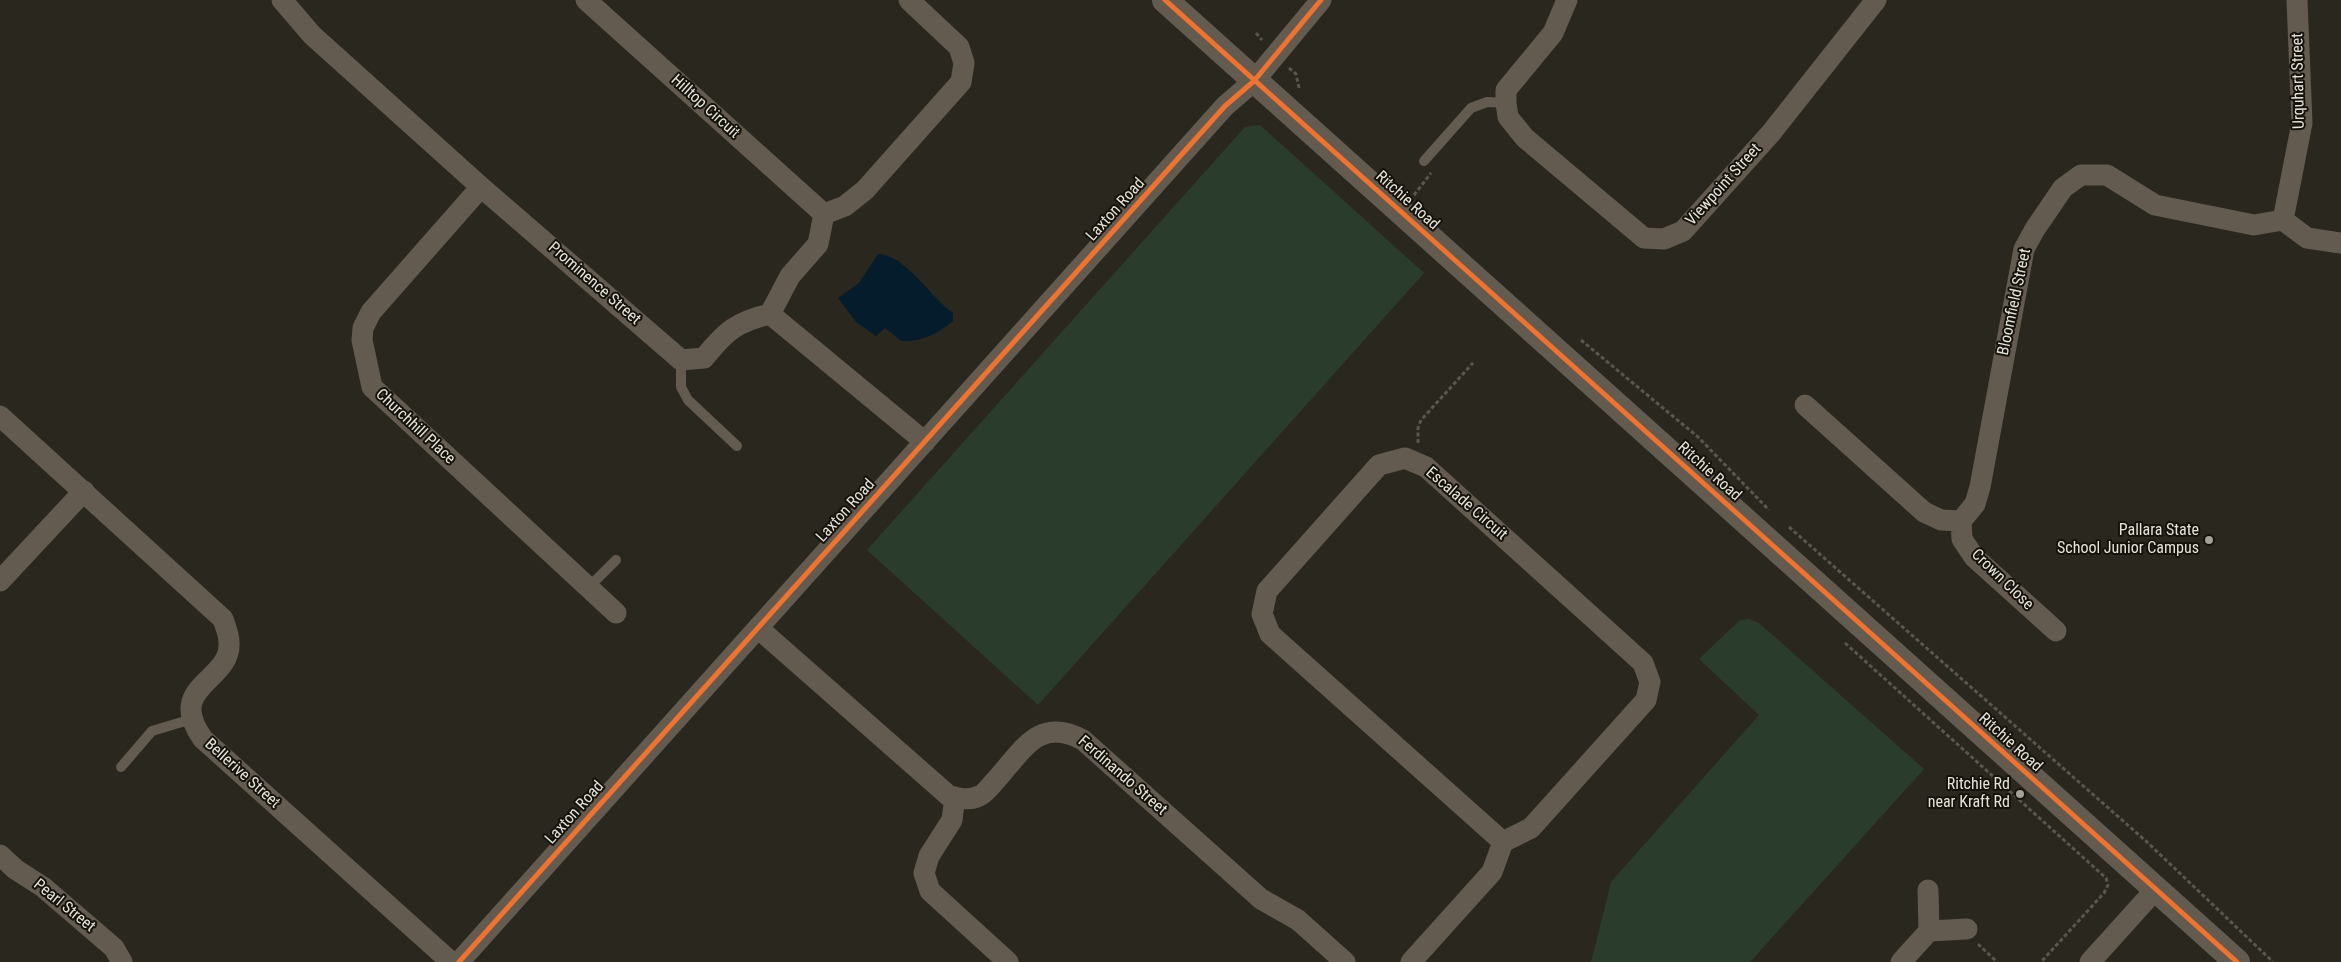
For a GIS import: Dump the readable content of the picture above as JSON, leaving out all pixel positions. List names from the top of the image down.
{
  "streets": {
    "street": [
      "Urquhart Street",
      "Hilltop Circuit",
      "Viewpoint Street",
      "Ritchie Road",
      "Laxton Road",
      "Prominence Street",
      "Bloomfield Street",
      "Churchhill Place",
      "Escalade Circuit",
      "Crown Close",
      "Bellerive Street",
      "Ferdinando Street",
      "Pearl Street"
    ]
  },
  "crossings": [
    ["Urquhart Street", "Bloomfield Street"],
    ["Ritchie Road", "Laxton Road"],
    ["Prominence Street", "Churchhill Place"],
    ["Bloomfield Street", "Crown Close"]
  ],
  "places": ["Pallara State School Junior Campus", "Ritchie Rd near Kraft Rd"]
}
